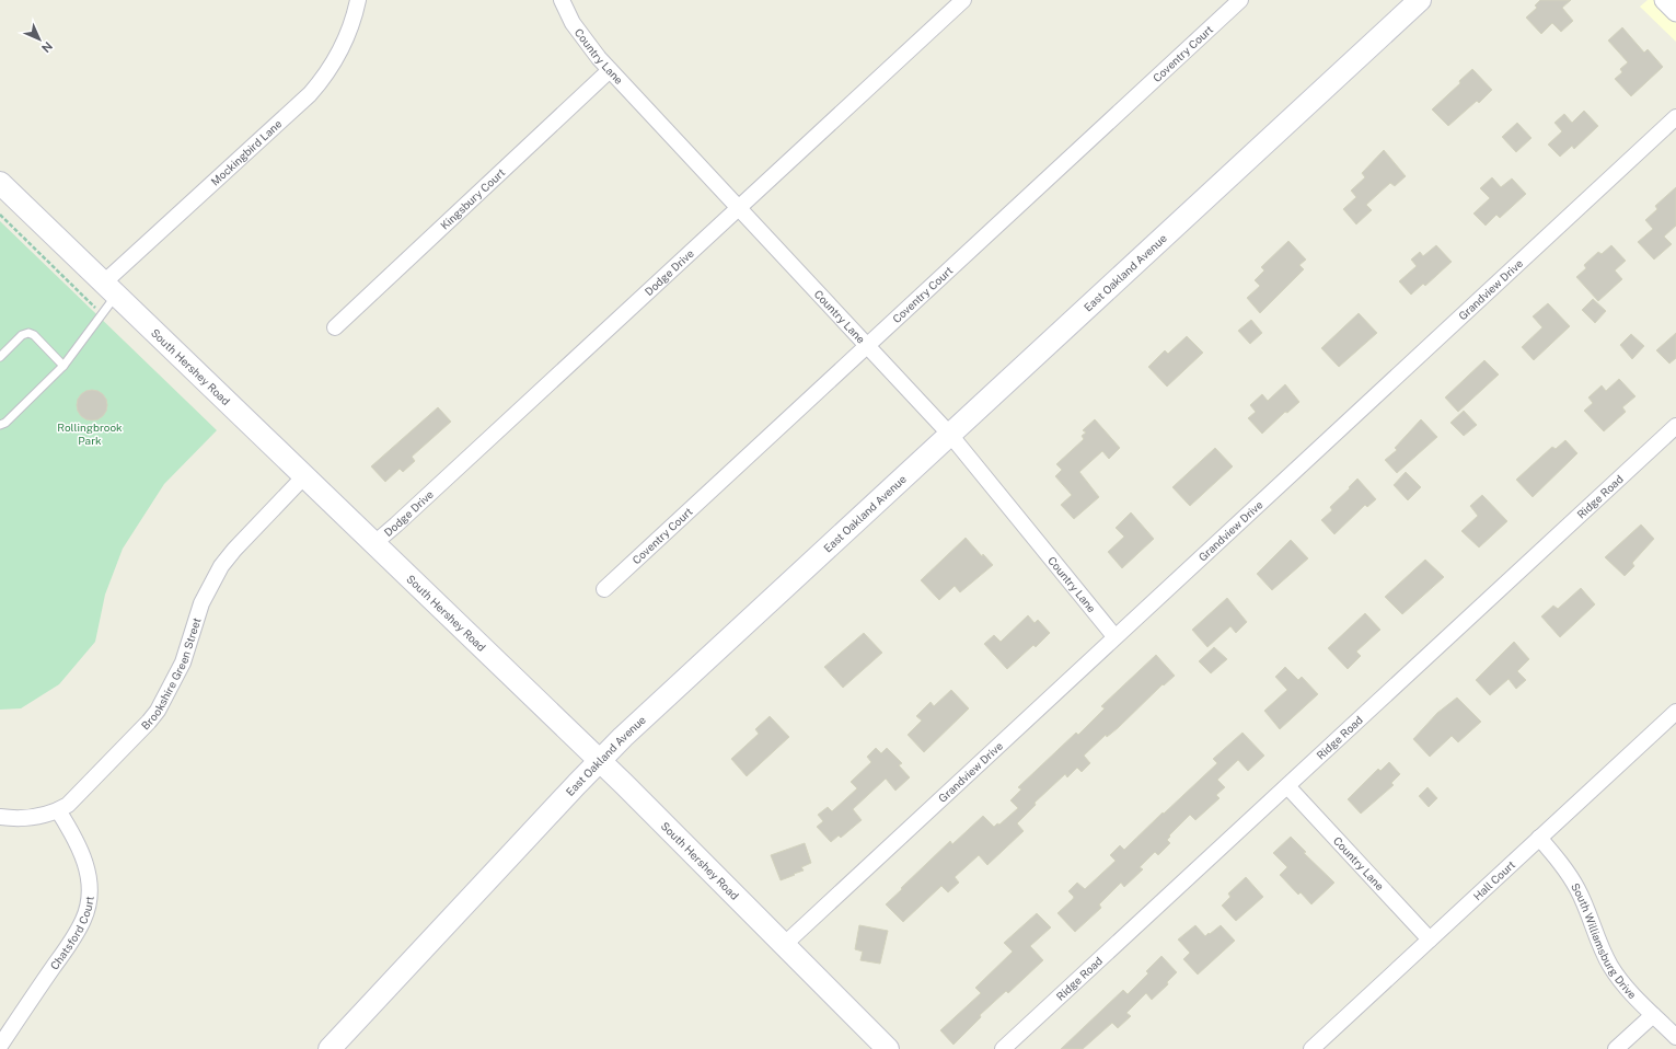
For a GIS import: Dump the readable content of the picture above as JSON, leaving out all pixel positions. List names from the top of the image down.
{
  "streets": {
    "main road": ["East Oakland Avenue", "South Hershey Road"],
    "street": [
      "Coventry Court",
      "Country Lane",
      "Mockingbird Lane",
      "Kingsbury Court",
      "Dodge Drive",
      "Grandview Drive",
      "Ridge Road",
      "Brookshire Green Street",
      "Hall Court",
      "Chatsford Court",
      "South Williamsburg Drive"
    ]
  },
  "crossings": [
    ["Coventry Court", "Country Lane"],
    ["Country Lane", "Kingsbury Court"],
    ["Country Lane", "Dodge Drive"],
    ["Country Lane", "East Oakland Avenue"],
    ["Country Lane", "Grandview Drive"],
    ["Country Lane", "Ridge Road"],
    ["Country Lane", "Hall Court"],
    ["Mockingbird Lane", "South Hershey Road"],
    ["Dodge Drive", "South Hershey Road"],
    ["East Oakland Avenue", "South Hershey Road"],
    ["Grandview Drive", "South Hershey Road"],
    ["South Hershey Road", "Brookshire Green Street"],
    ["Brookshire Green Street", "Chatsford Court"],
    ["Hall Court", "South Williamsburg Drive"]
  ],
  "parks": ["Rollingbrook Park"],
  "north": "bottom right"
}
